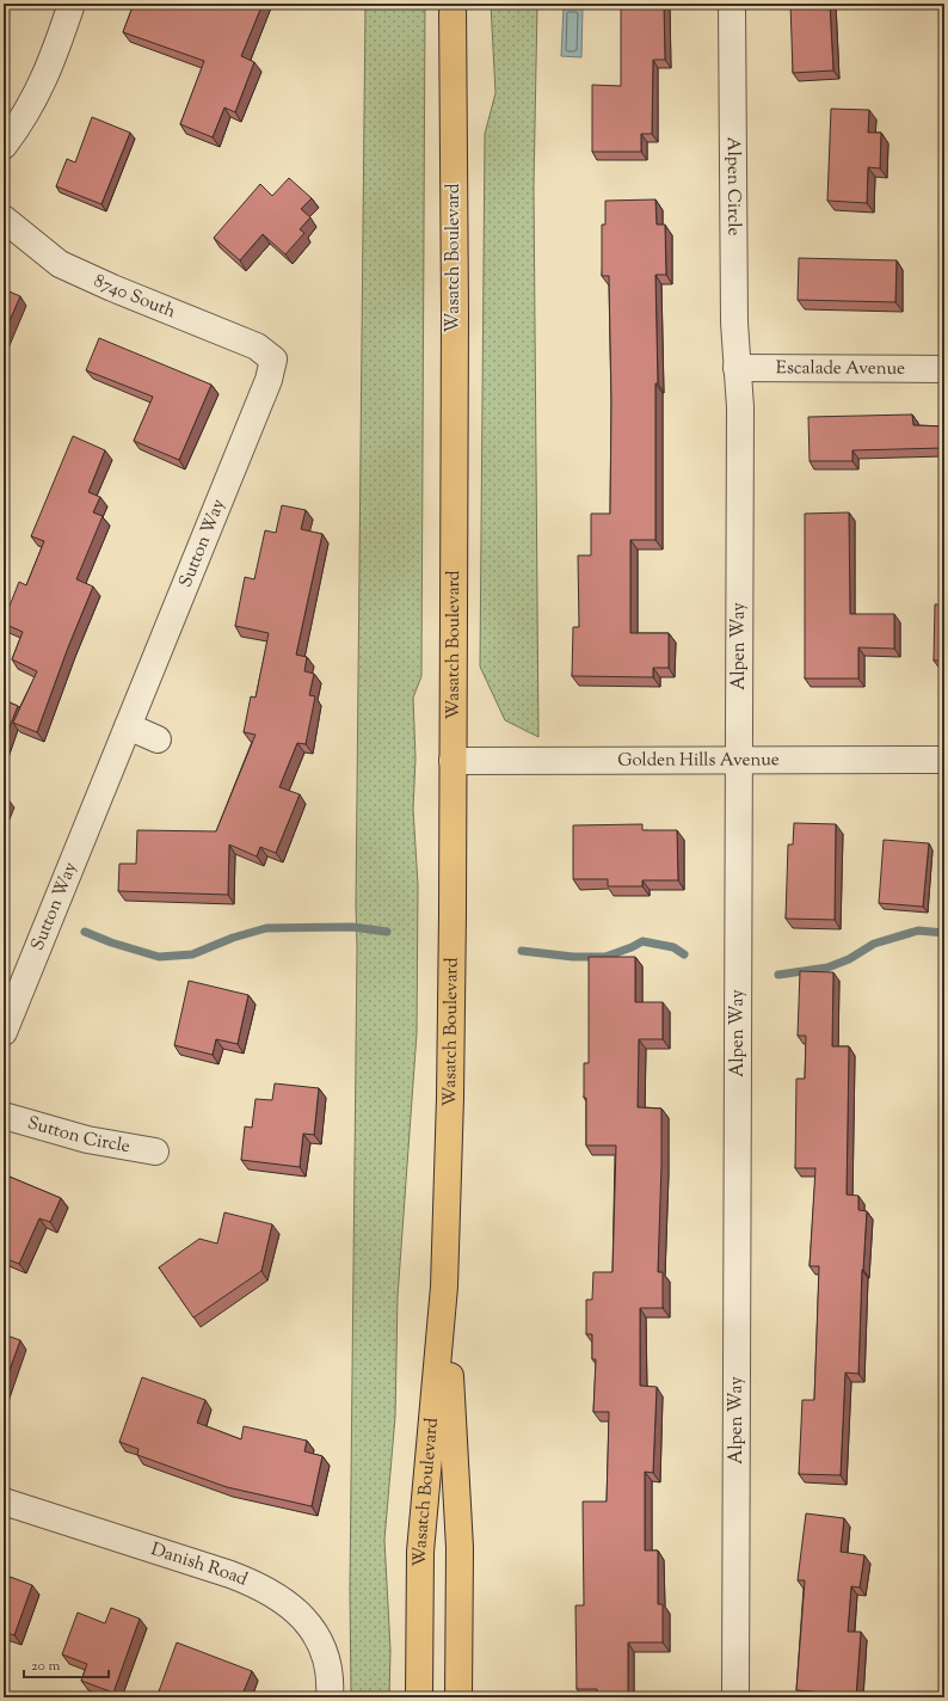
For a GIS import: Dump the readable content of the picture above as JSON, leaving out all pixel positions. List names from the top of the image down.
{
  "streets": {
    "main road": ["Wasatch Boulevard"],
    "street": [
      "Alpen Circle",
      "8740 South",
      "Escalade Avenue",
      "Sutton Way",
      "Alpen Way",
      "Golden Hills Avenue",
      "Sutton Circle",
      "Danish Road"
    ]
  },
  "crossings": [
    ["Alpen Circle", "Escalade Avenue"],
    ["Alpen Circle", "Alpen Way"],
    ["Wasatch Boulevard", "Golden Hills Avenue"],
    ["8740 South", "Sutton Way"],
    ["Escalade Avenue", "Alpen Way"],
    ["Alpen Way", "Golden Hills Avenue"]
  ],
  "scale_bar": "20 m"
}
